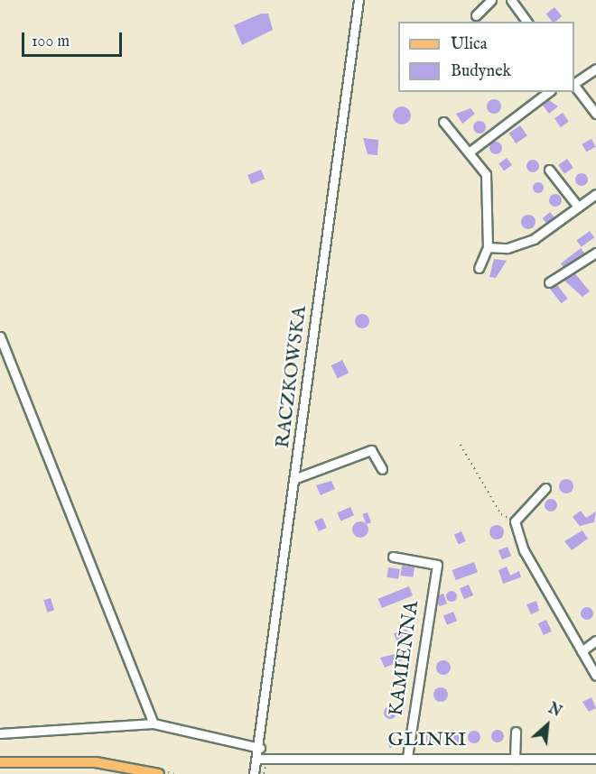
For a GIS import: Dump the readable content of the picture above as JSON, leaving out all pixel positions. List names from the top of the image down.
{
  "streets": {
    "street": ["RACZKOWSKA", "KAMIENNA", "GLINKI"]
  },
  "crossings": [
    ["RACZKOWSKA", "GLINKI"],
    ["KAMIENNA", "GLINKI"]
  ],
  "legend": ["Ulica", "Budynek"],
  "scale_bar": "100 m",
  "north": "top right"
}
